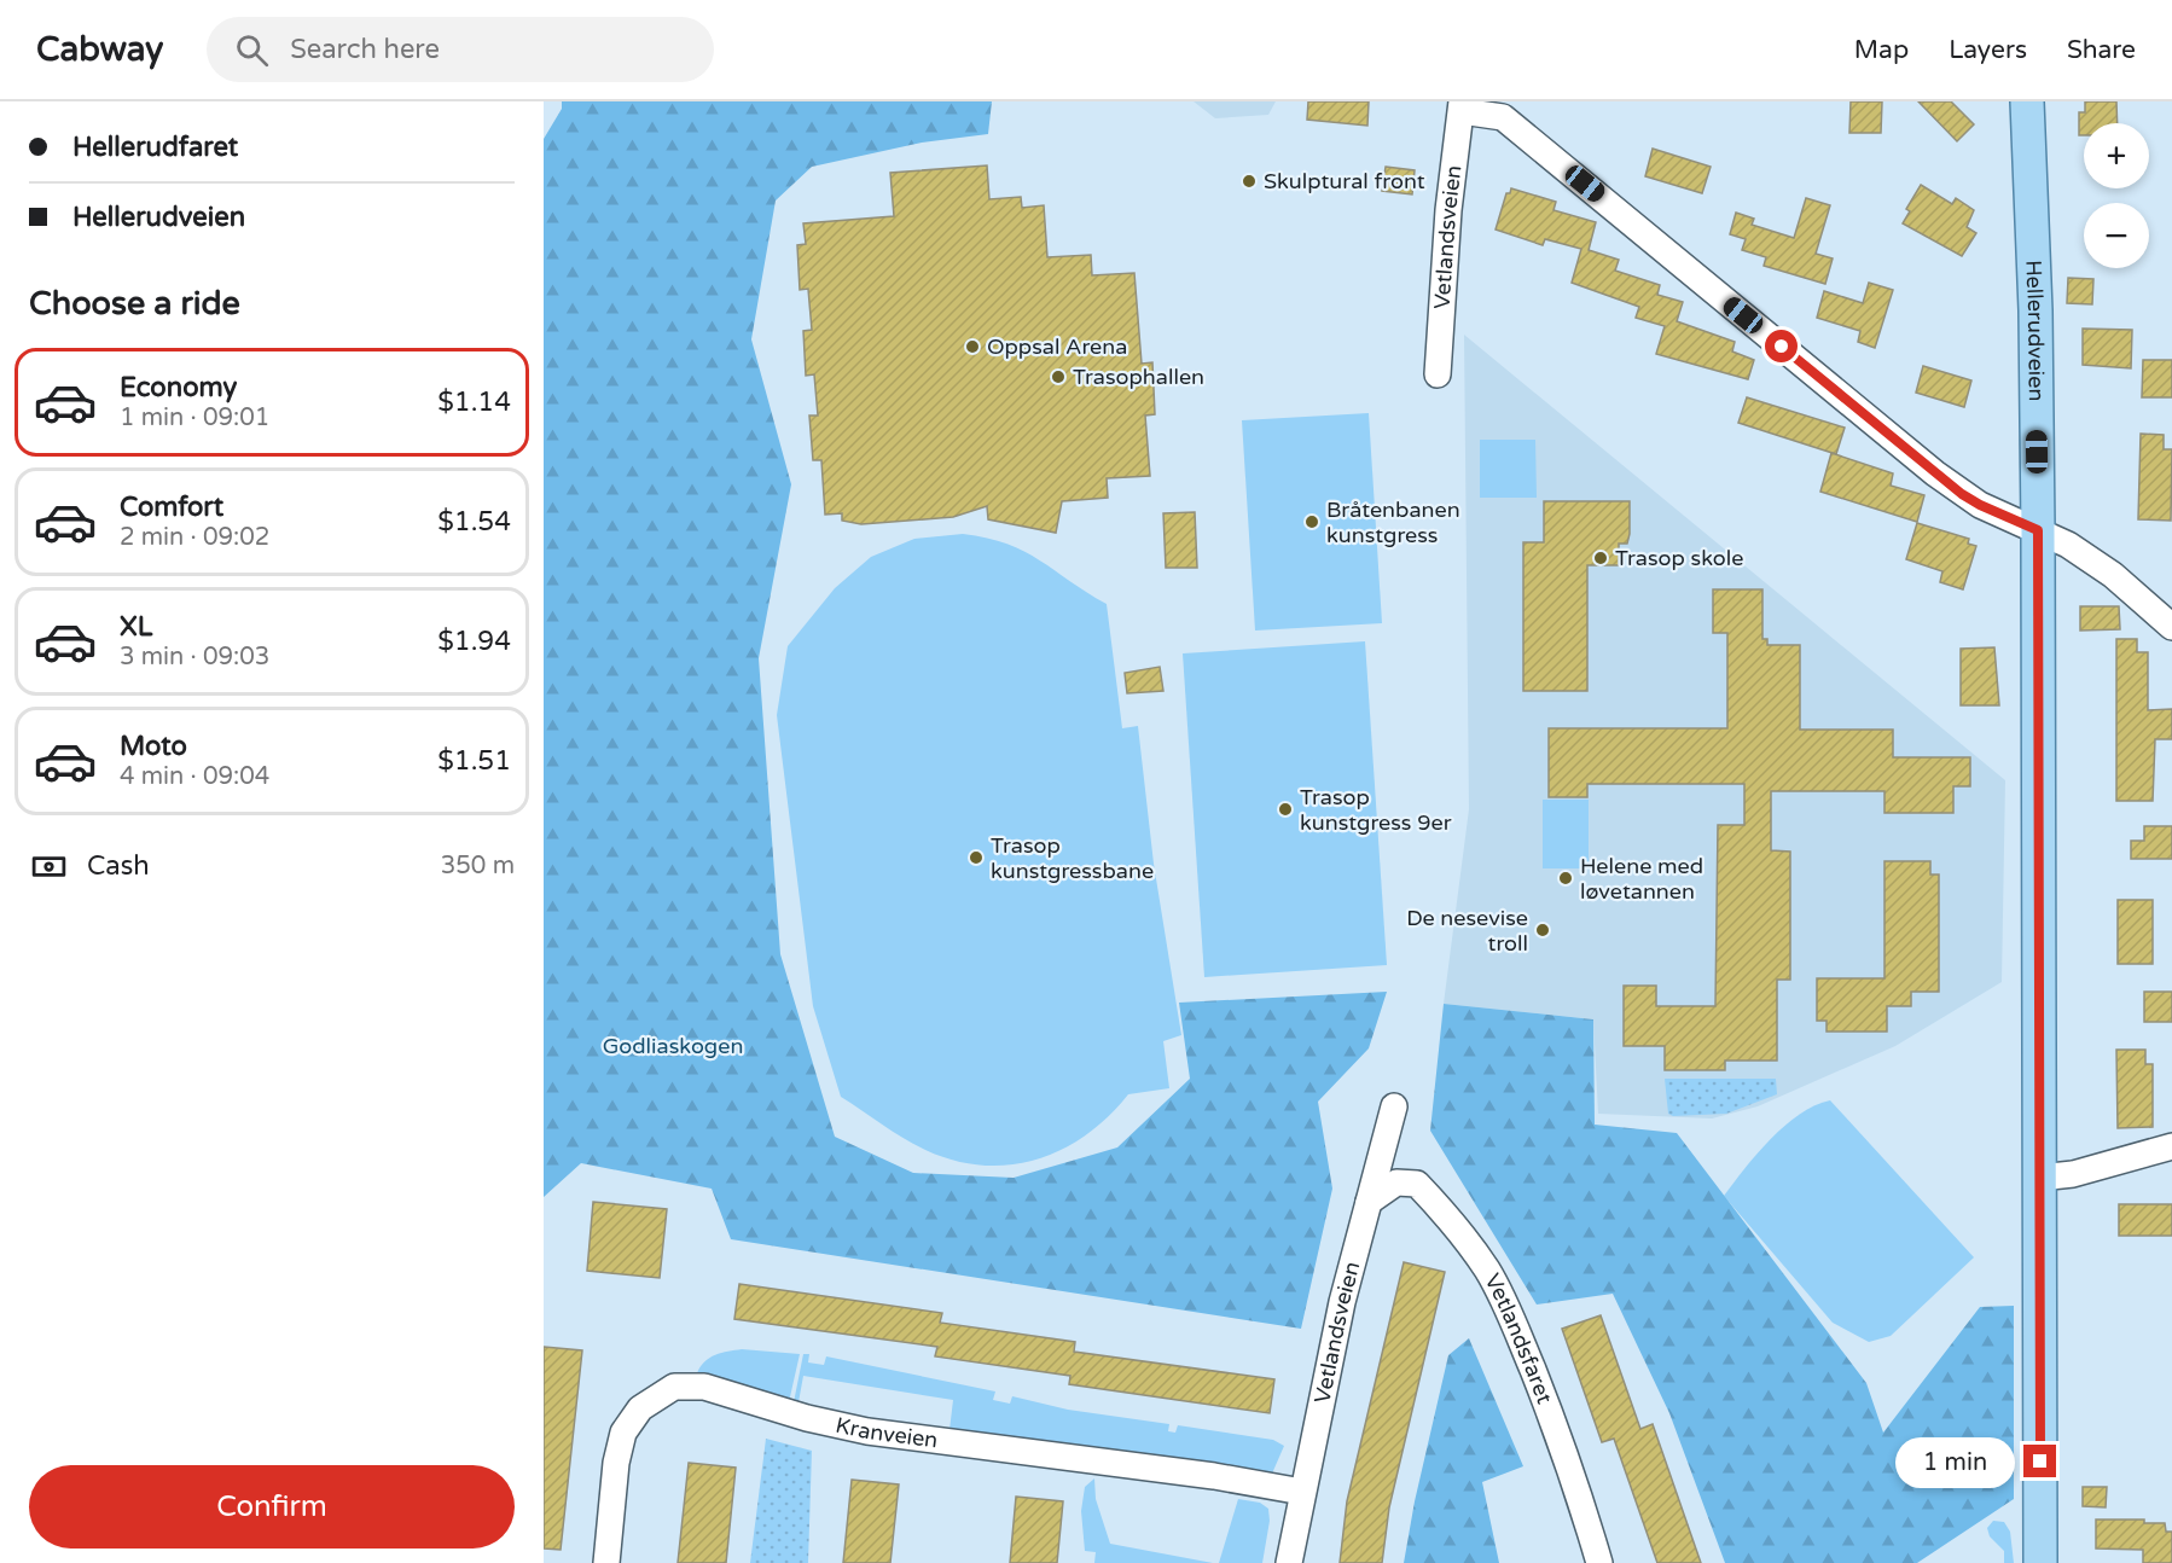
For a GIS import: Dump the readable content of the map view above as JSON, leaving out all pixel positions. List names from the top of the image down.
{
  "streets": {
    "main road": ["Hellerudveien"],
    "street": ["Vetlandsveien", "Vetlandsfaret", "Kranveien"]
  },
  "crossings": [
    ["Vetlandsveien", "Vetlandsfaret"],
    ["Vetlandsveien", "Kranveien"]
  ],
  "parks": ["Godliaskogen"],
  "places": [
    "Skulptural front",
    "Oppsal Arena",
    "Trasophallen",
    "Bråtenbanen kunstgress",
    "Trasop skole",
    "Trasop kunstgress 9er",
    "Trasop kunstgressbane",
    "Helene med løvetannen",
    "De nesevise troll"
  ],
  "page": {
    "header": "Cabway",
    "search": "Search here",
    "nav": ["Map", "Layers", "Share"],
    "banner": ["Hellerudfaret", "Hellerudveien"],
    "map_buttons": ["+", "−"],
    "heading": "Choose a ride",
    "list": [
      {
        "name": "Economy",
        "note": "1 min · 09:01",
        "value": "$1.14"
      },
      {
        "name": "Comfort",
        "note": "2 min · 09:02",
        "value": "$1.54"
      },
      {
        "name": "XL",
        "note": "3 min · 09:03",
        "value": "$1.94"
      },
      {
        "name": "Moto",
        "note": "4 min · 09:04",
        "value": "$1.51"
      }
    ],
    "pay": ["Cash", "350 m"],
    "bubble": "1 min",
    "buttons": "Confirm"
  }
}
